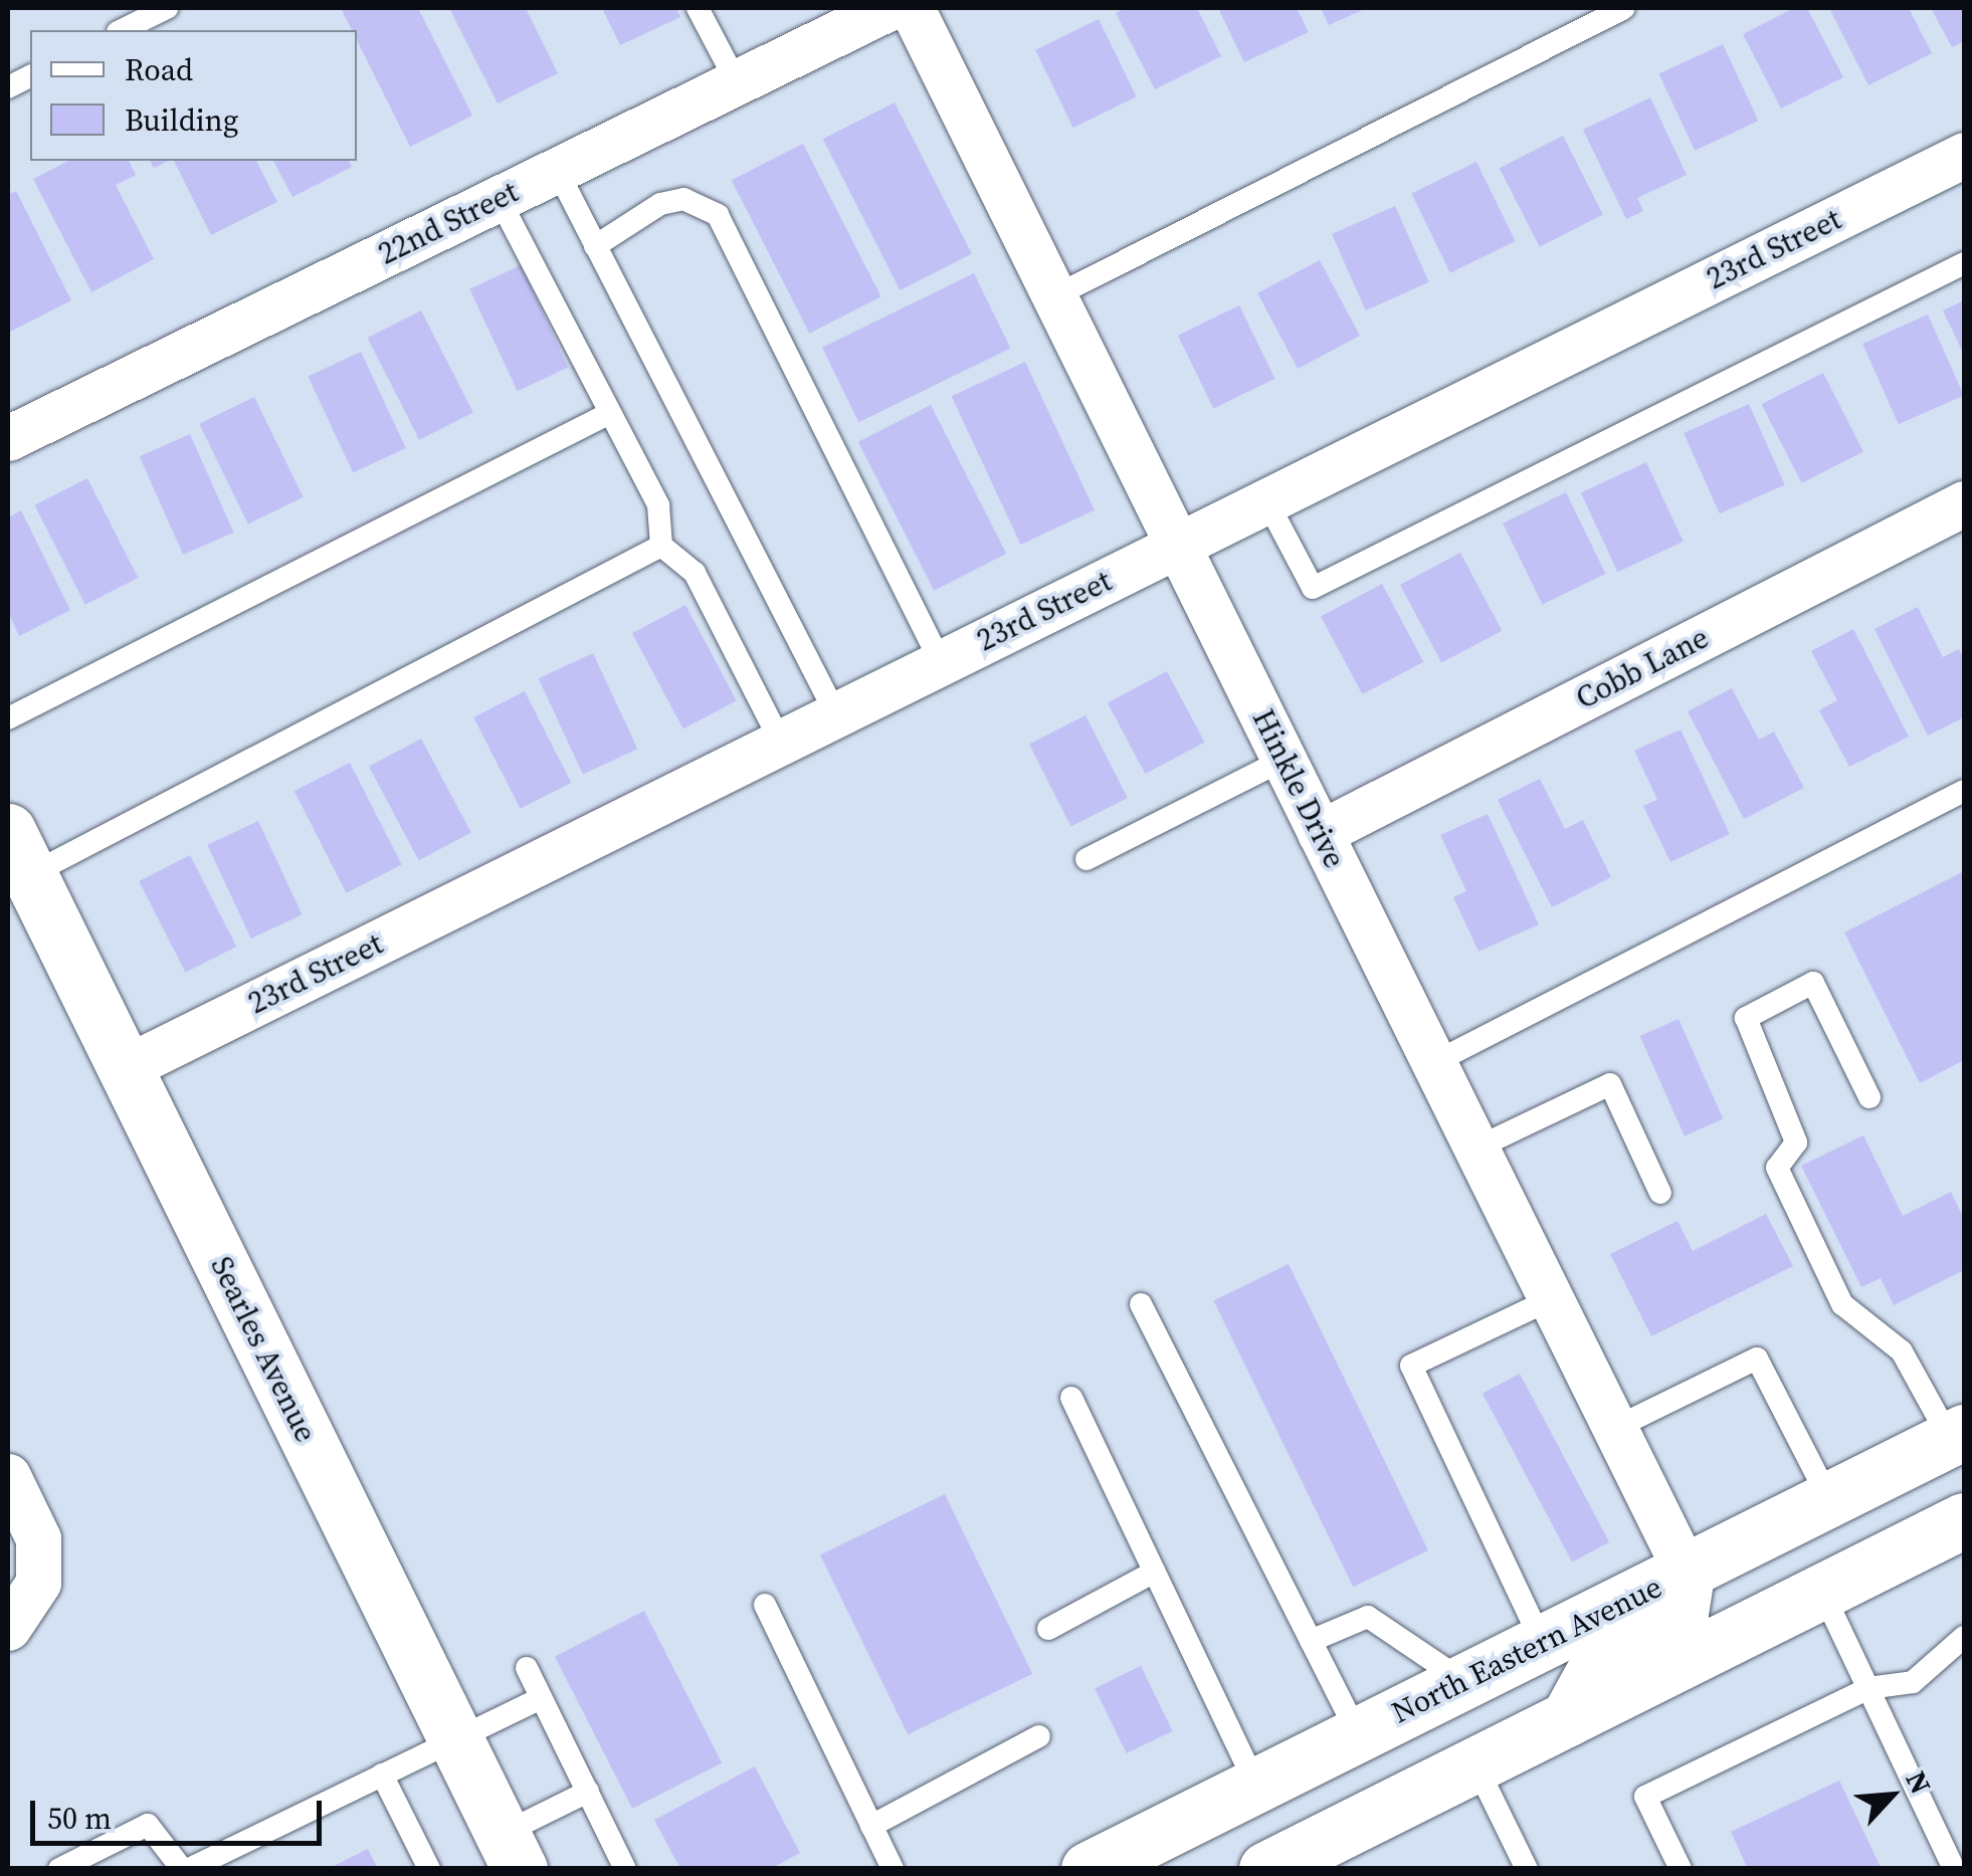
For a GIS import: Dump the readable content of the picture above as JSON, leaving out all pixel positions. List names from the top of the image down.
{
  "streets": {
    "main road": ["Searles Avenue", "North Eastern Avenue"],
    "street": [
      "22nd Street",
      "23rd Street",
      "Cobb Lane",
      "Hinkle Drive"
    ]
  },
  "crossings": [
    ["23rd Street", "Hinkle Drive"],
    ["23rd Street", "Searles Avenue"],
    ["Cobb Lane", "Hinkle Drive"],
    ["Hinkle Drive", "North Eastern Avenue"]
  ],
  "legend": ["Road", "Building"],
  "scale_bar": "50 m",
  "north": "top right"
}
